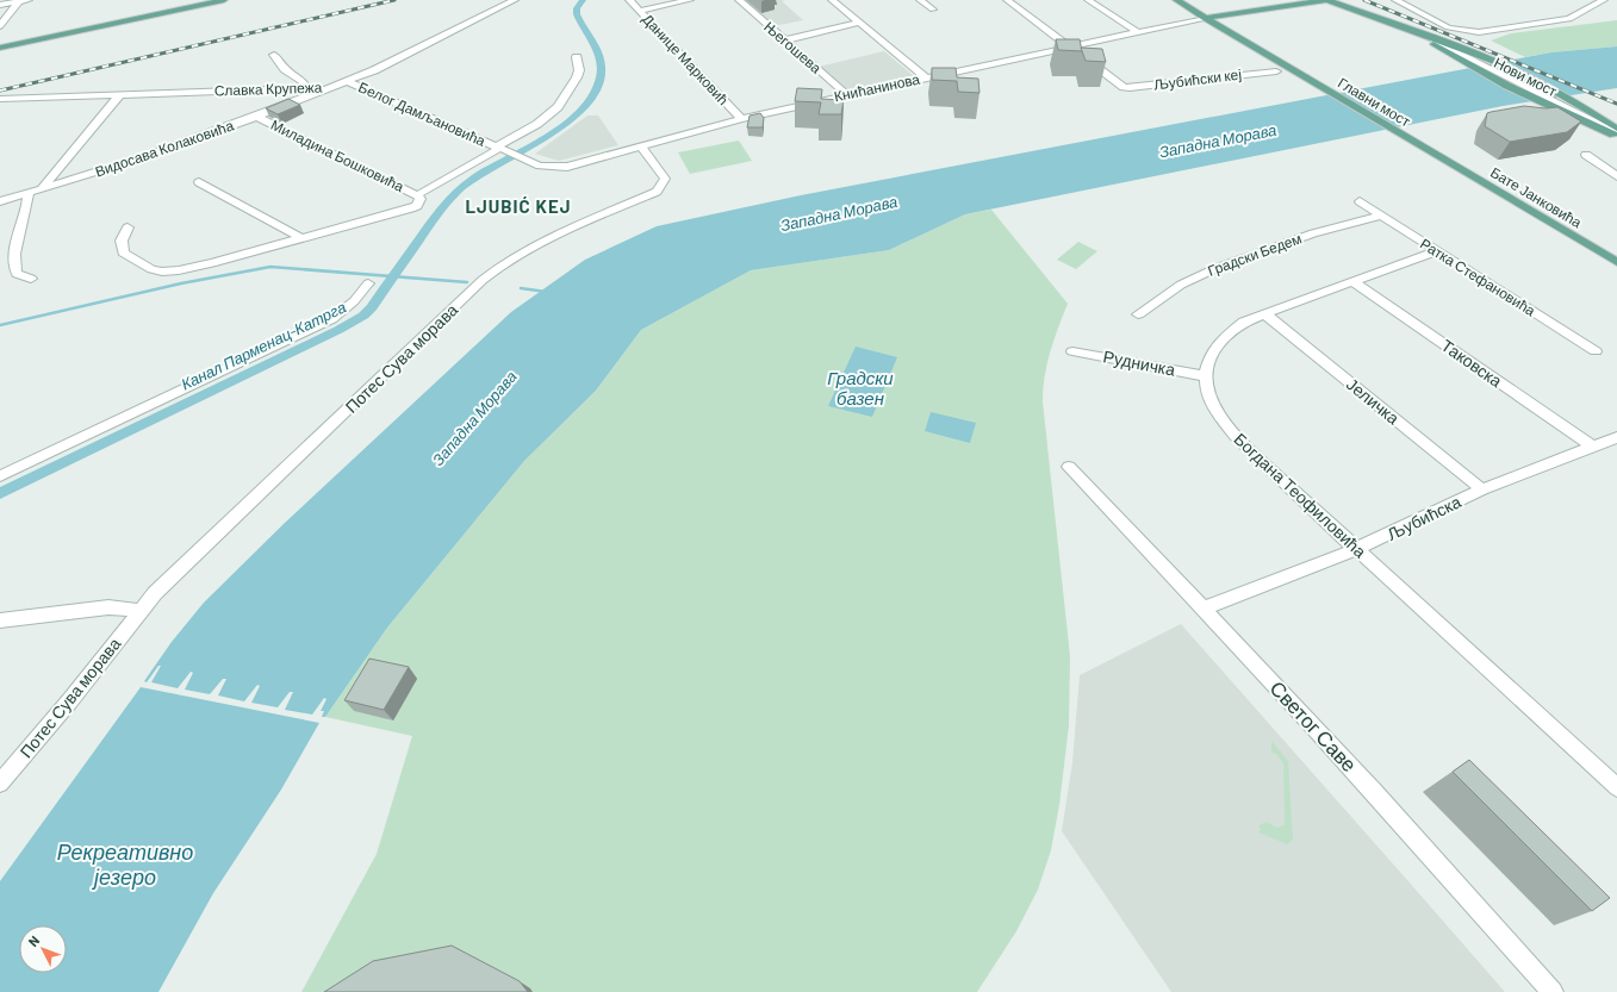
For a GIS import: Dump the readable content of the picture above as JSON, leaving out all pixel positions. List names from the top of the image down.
{
  "streets": {
    "main road": ["Нови мост", "Главни мост", "Бате Јанковића"],
    "street": [
      "Његошева",
      "Данице Марковић",
      "Љубићски кеј",
      "Книћанинова",
      "Славка Крупежа",
      "Белог Дамљановића",
      "Видосава Колаковића",
      "Миладина Бошковића",
      "Градски Бедем",
      "Ратка Стефановића",
      "Потес Сува морава",
      "Рудничка",
      "Таковска",
      "Јеличка",
      "Богдана Теофиловића",
      "Љубићска",
      "Светог Саве"
    ]
  },
  "crossings": [
    ["Његошева", "Книћанинова"],
    ["Данице Марковић", "Книћанинова"],
    ["Љубићски кеј", "Книћанинова"],
    ["Книћанинова", "Главни мост"],
    ["Книћанинова", "Белог Дамљановића"],
    ["Книћанинова", "Потес Сува морава"],
    ["Славка Крупежа", "Белог Дамљановића"],
    ["Славка Крупежа", "Видосава Колаковића"],
    ["Главни мост", "Бате Јанковића"],
    ["Видосава Колаковића", "Миладина Бошковића"],
    ["Градски Бедем", "Ратка Стефановића"],
    ["Ратка Стефановића", "Богдана Теофиловића"],
    ["Рудничка", "Богдана Теофиловића"],
    ["Таковска", "Богдана Теофиловића"],
    ["Таковска", "Љубићска"],
    ["Јеличка", "Богдана Теофиловића"],
    ["Јеличка", "Љубићска"],
    ["Богдана Теофиловића", "Љубићска"],
    ["Љубићска", "Светог Саве"]
  ],
  "districts": ["LJUBIĆ KEJ"],
  "water": [
    "Западна Морава",
    "Канал Парменац-Катрга",
    "Градски базен",
    "Рекреативно језеро"
  ],
  "north": "top left"
}
